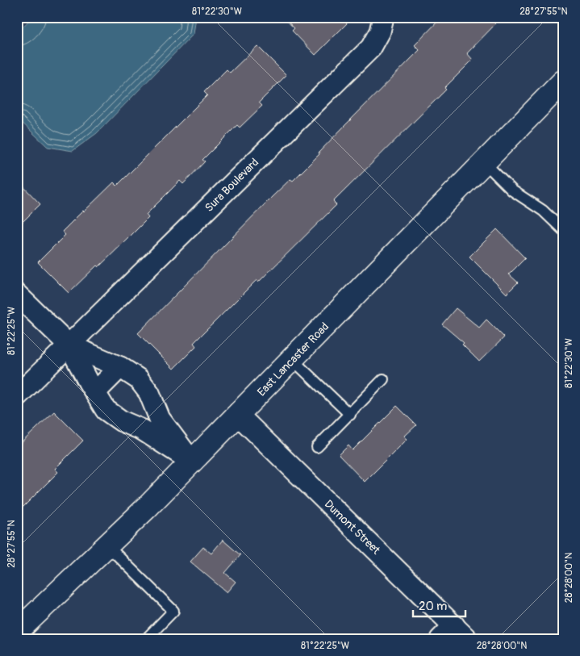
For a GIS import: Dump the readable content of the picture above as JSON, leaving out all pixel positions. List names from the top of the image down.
{
  "streets": {
    "street": ["Sura Boulevard", "East Lancaster Road", "Dumont Street"]
  },
  "crossings": [
    ["East Lancaster Road", "Dumont Street"]
  ],
  "scale_bar": "20 m",
  "coordinates": [
    "81°22'30\"W",
    "28°27'55\"N",
    "81°22'25\"W",
    "28°28'00\"N"
  ]
}
